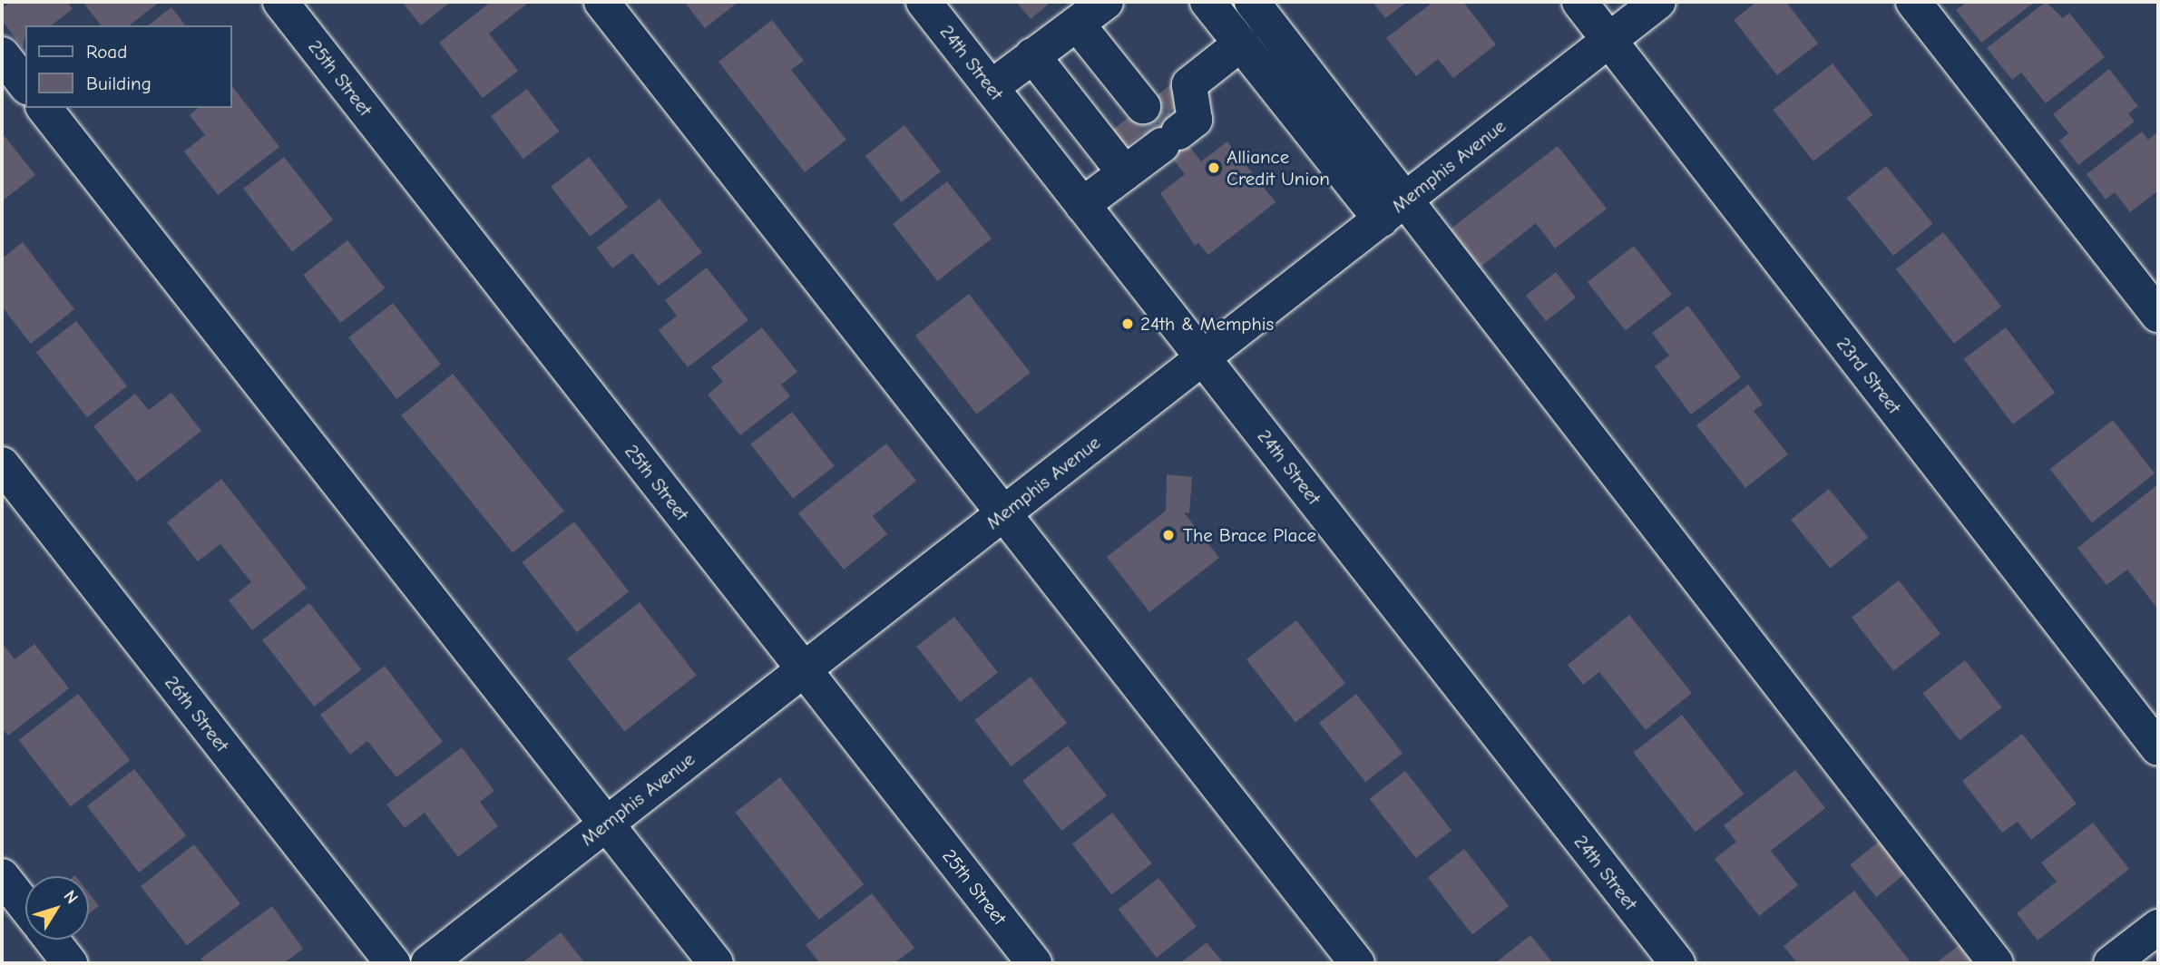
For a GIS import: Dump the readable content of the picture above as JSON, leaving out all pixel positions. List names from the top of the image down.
{
  "streets": {
    "street": [
      "24th Street",
      "25th Street",
      "Memphis Avenue",
      "23rd Street",
      "26th Street"
    ]
  },
  "crossings": [
    ["24th Street", "Memphis Avenue"],
    ["25th Street", "Memphis Avenue"],
    ["Memphis Avenue", "23rd Street"]
  ],
  "places": ["Alliance Credit Union", "24th & Memphis", "The Brace Place"],
  "legend": ["Road", "Building"],
  "north": "top right"
}
